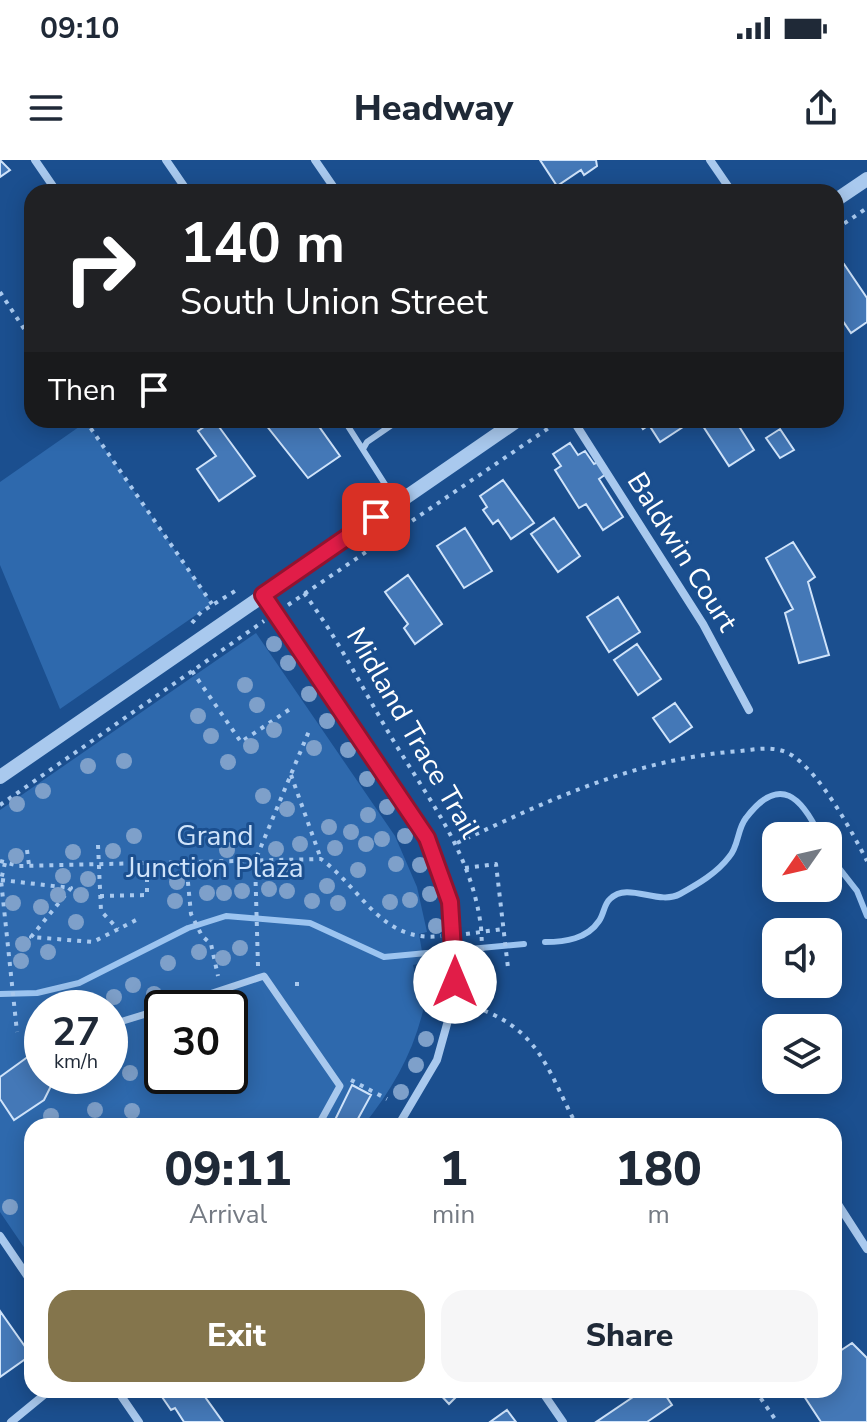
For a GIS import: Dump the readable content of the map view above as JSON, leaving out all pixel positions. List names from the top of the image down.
{
  "streets": {
    "street": ["Baldwin Court"],
    "path": ["Midland Trace Trail"]
  },
  "parks": ["Grand Junction Plaza"],
  "north": "bottom left",
  "page": {
    "status": "09:10",
    "header": "Headway",
    "turn": ["140 m", "South Union Street"],
    "then": "Then",
    "speed": "27 km/h",
    "limit": "30",
    "eta": [
      "09:11",
      "Arrival",
      "1",
      "min",
      "180",
      "m"
    ],
    "buttons": ["Exit", "Share"]
  }
}
